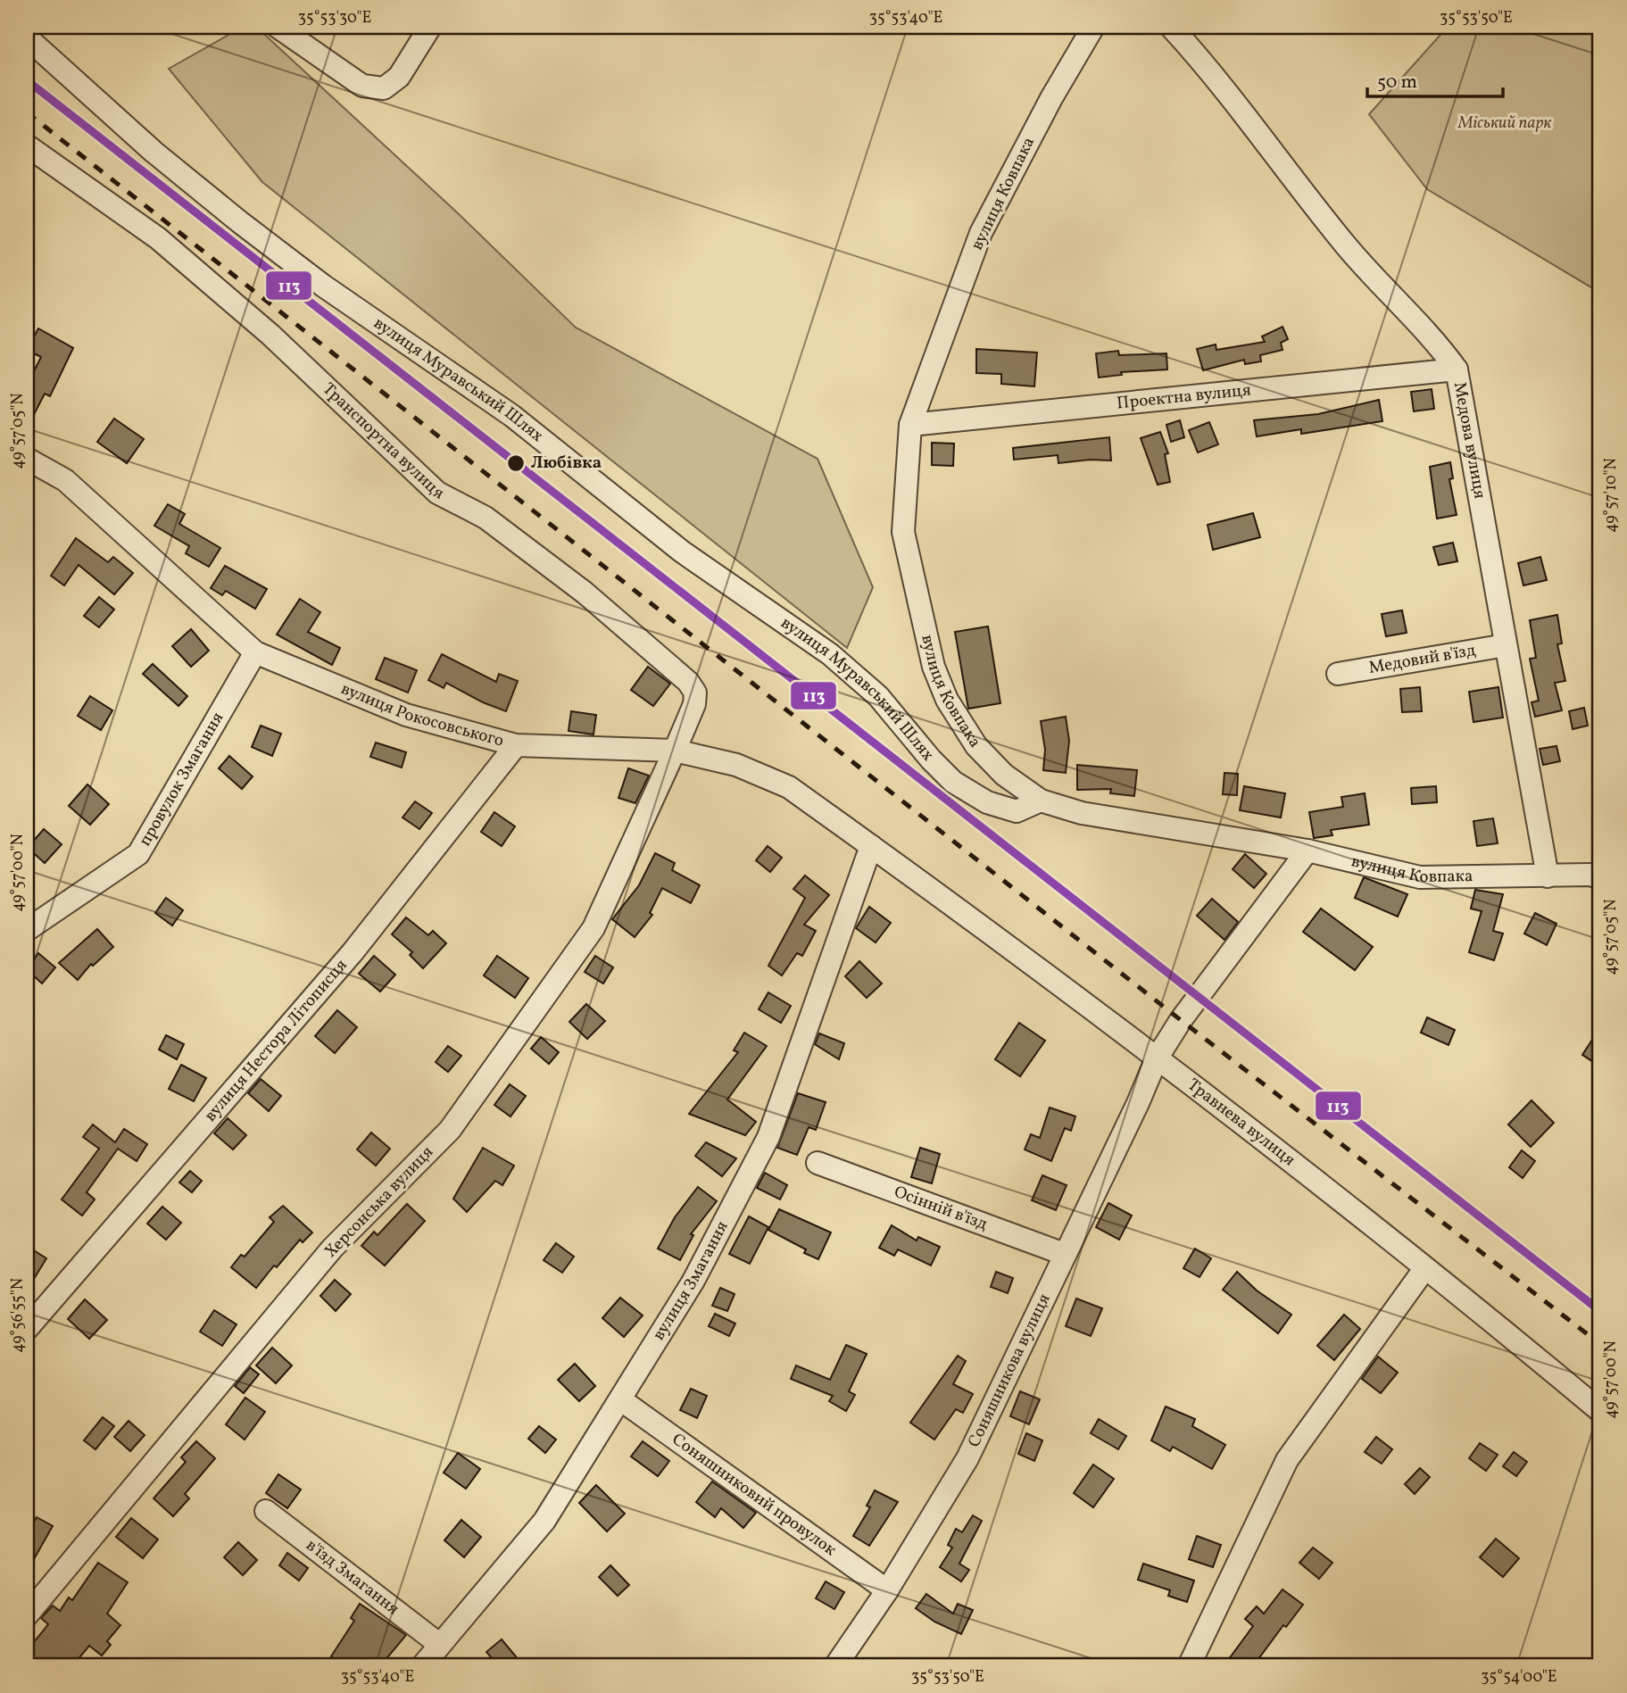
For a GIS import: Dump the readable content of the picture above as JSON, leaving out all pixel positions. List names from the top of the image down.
{
  "streets": {
    "street": [
      "вулиця Ковпака",
      "вулиця Муравський Шлях",
      "Проектна вулиця",
      "Транспортна вулиця",
      "Медова вулиця",
      "Медовий в'їзд",
      "вулиця Рокосовського",
      "провулок Змагання",
      "вулиця Нестора Літописця",
      "Травнева вулиця",
      "Херсонська вулиця",
      "Осінній в'їзд",
      "вулиця Змагання",
      "Соняшникова вулиця",
      "Соняшниковий провулок",
      "в'їзд Змагання"
    ]
  },
  "crossings": [
    ["вулиця Ковпака", "вулиця Муравський Шлях"],
    ["вулиця Ковпака", "Проектна вулиця"],
    ["вулиця Ковпака", "Медова вулиця"],
    ["вулиця Ковпака", "Соняшникова вулиця"],
    ["Проектна вулиця", "Медова вулиця"],
    ["Транспортна вулиця", "вулиця Рокосовського"],
    ["Транспортна вулиця", "Херсонська вулиця"],
    ["Медова вулиця", "Медовий в'їзд"],
    ["вулиця Рокосовського", "провулок Змагання"],
    ["вулиця Рокосовського", "вулиця Нестора Літописця"],
    ["вулиця Рокосовського", "Травнева вулиця"],
    ["вулиця Рокосовського", "Херсонська вулиця"],
    ["вулиця Рокосовського", "вулиця Змагання"],
    ["Травнева вулиця", "вулиця Змагання"],
    ["Травнева вулиця", "Соняшникова вулиця"],
    ["Осінній в'їзд", "Соняшникова вулиця"],
    ["вулиця Змагання", "Соняшниковий провулок"],
    ["вулиця Змагання", "в'їзд Змагання"],
    ["Соняшникова вулиця", "Соняшниковий провулок"]
  ],
  "parks": ["Міський парк"],
  "places": ["Любівка"],
  "lines": ["transit line 113"],
  "scale_bar": "50 m",
  "coordinates": [
    "35°53'30\"E",
    "35°53'40\"E",
    "35°53'50\"E",
    "49°57'05\"N",
    "49°57'10\"N",
    "49°57'00\"N",
    "49°56'55\"N",
    "35°54'00\"E"
  ]
}
